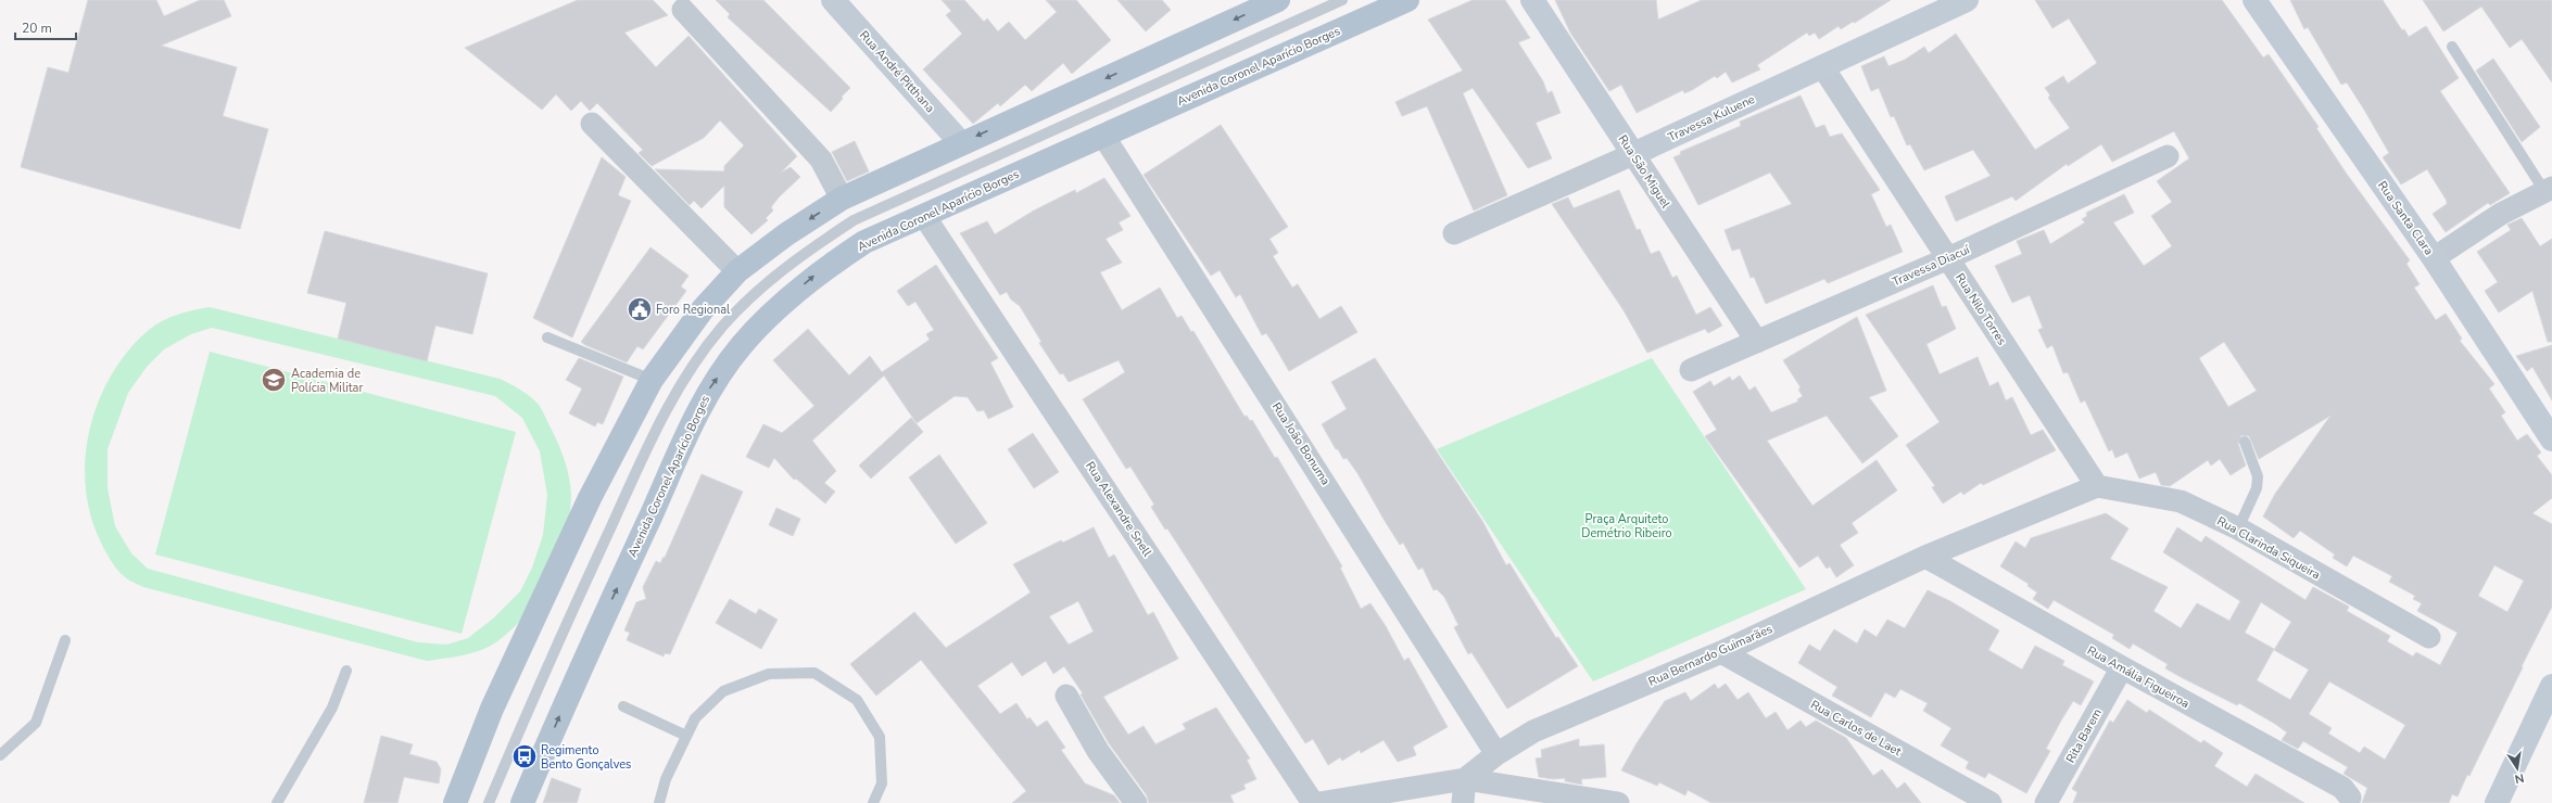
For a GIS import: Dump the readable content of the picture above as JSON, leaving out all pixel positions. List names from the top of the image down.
{
  "streets": {
    "main road": ["Avenida Coronel Aparício Borges"],
    "street": [
      "Rua André Pitthana",
      "Travessa Kuluene",
      "Rua São Miguel",
      "Rua Santa Clara",
      "Travessa Diacuí",
      "Rua Nilo Torres",
      "Rua João Bonuma",
      "Rua Alexandre Snell",
      "Rua Clarinda Siqueira",
      "Rua Bernardo Guimarães",
      "Rua Amália Figueiroa",
      "Rua Carlos de Laet",
      "Rita Barem"
    ]
  },
  "crossings": [
    ["Avenida Coronel Aparício Borges", "Rua João Bonuma"],
    ["Avenida Coronel Aparício Borges", "Rua Alexandre Snell"],
    ["Travessa Kuluene", "Rua São Miguel"],
    ["Travessa Kuluene", "Rua Nilo Torres"],
    ["Rua São Miguel", "Travessa Diacuí"],
    ["Travessa Diacuí", "Rua Nilo Torres"],
    ["Rua Nilo Torres", "Rua Clarinda Siqueira"],
    ["Rua Nilo Torres", "Rua Bernardo Guimarães"],
    ["Rua João Bonuma", "Rua Bernardo Guimarães"],
    ["Rua Clarinda Siqueira", "Rua Bernardo Guimarães"],
    ["Rua Bernardo Guimarães", "Rua Amália Figueiroa"],
    ["Rua Bernardo Guimarães", "Rua Carlos de Laet"],
    ["Rua Amália Figueiroa", "Rita Barem"]
  ],
  "parks": ["Praça Arquiteto Demétrio Ribeiro"],
  "places": {
    "public building": ["Foro Regional"],
    "school or university": ["Academia de Polícia Militar"],
    "bus stop": ["Regimento Bento Gonçalves"]
  },
  "scale_bar": "20 m",
  "north": "bottom"
}
